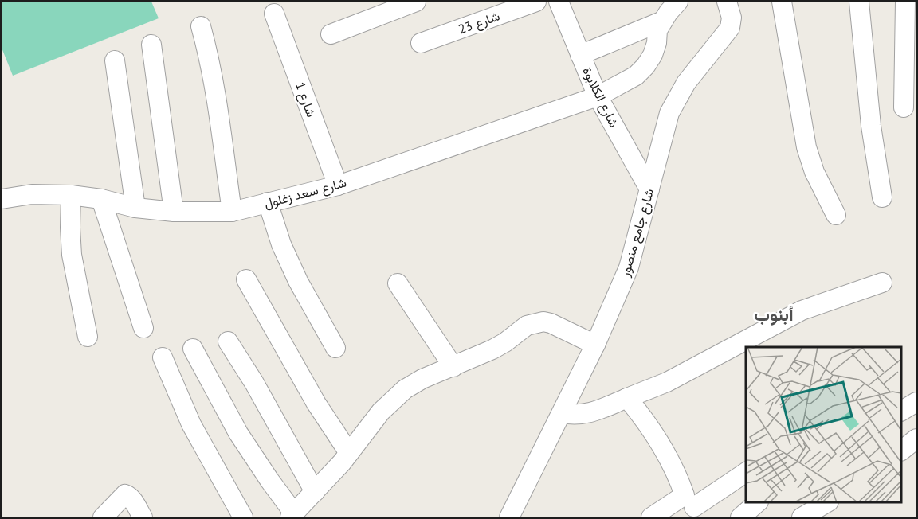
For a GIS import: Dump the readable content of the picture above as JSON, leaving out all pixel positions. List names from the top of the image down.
{
  "streets": {
    "street": [
      "شارع 23",
      "شارع الكلابوة",
      "شارع 1",
      "شارع سعد زغلول",
      "شارع جامع منصور"
    ]
  },
  "crossings": [
    ["شارع الكلابوة", "شارع سعد زغلول"],
    ["شارع الكلابوة", "شارع جامع منصور"],
    ["شارع 1", "شارع سعد زغلول"]
  ],
  "districts": ["أبنوب"]
}
